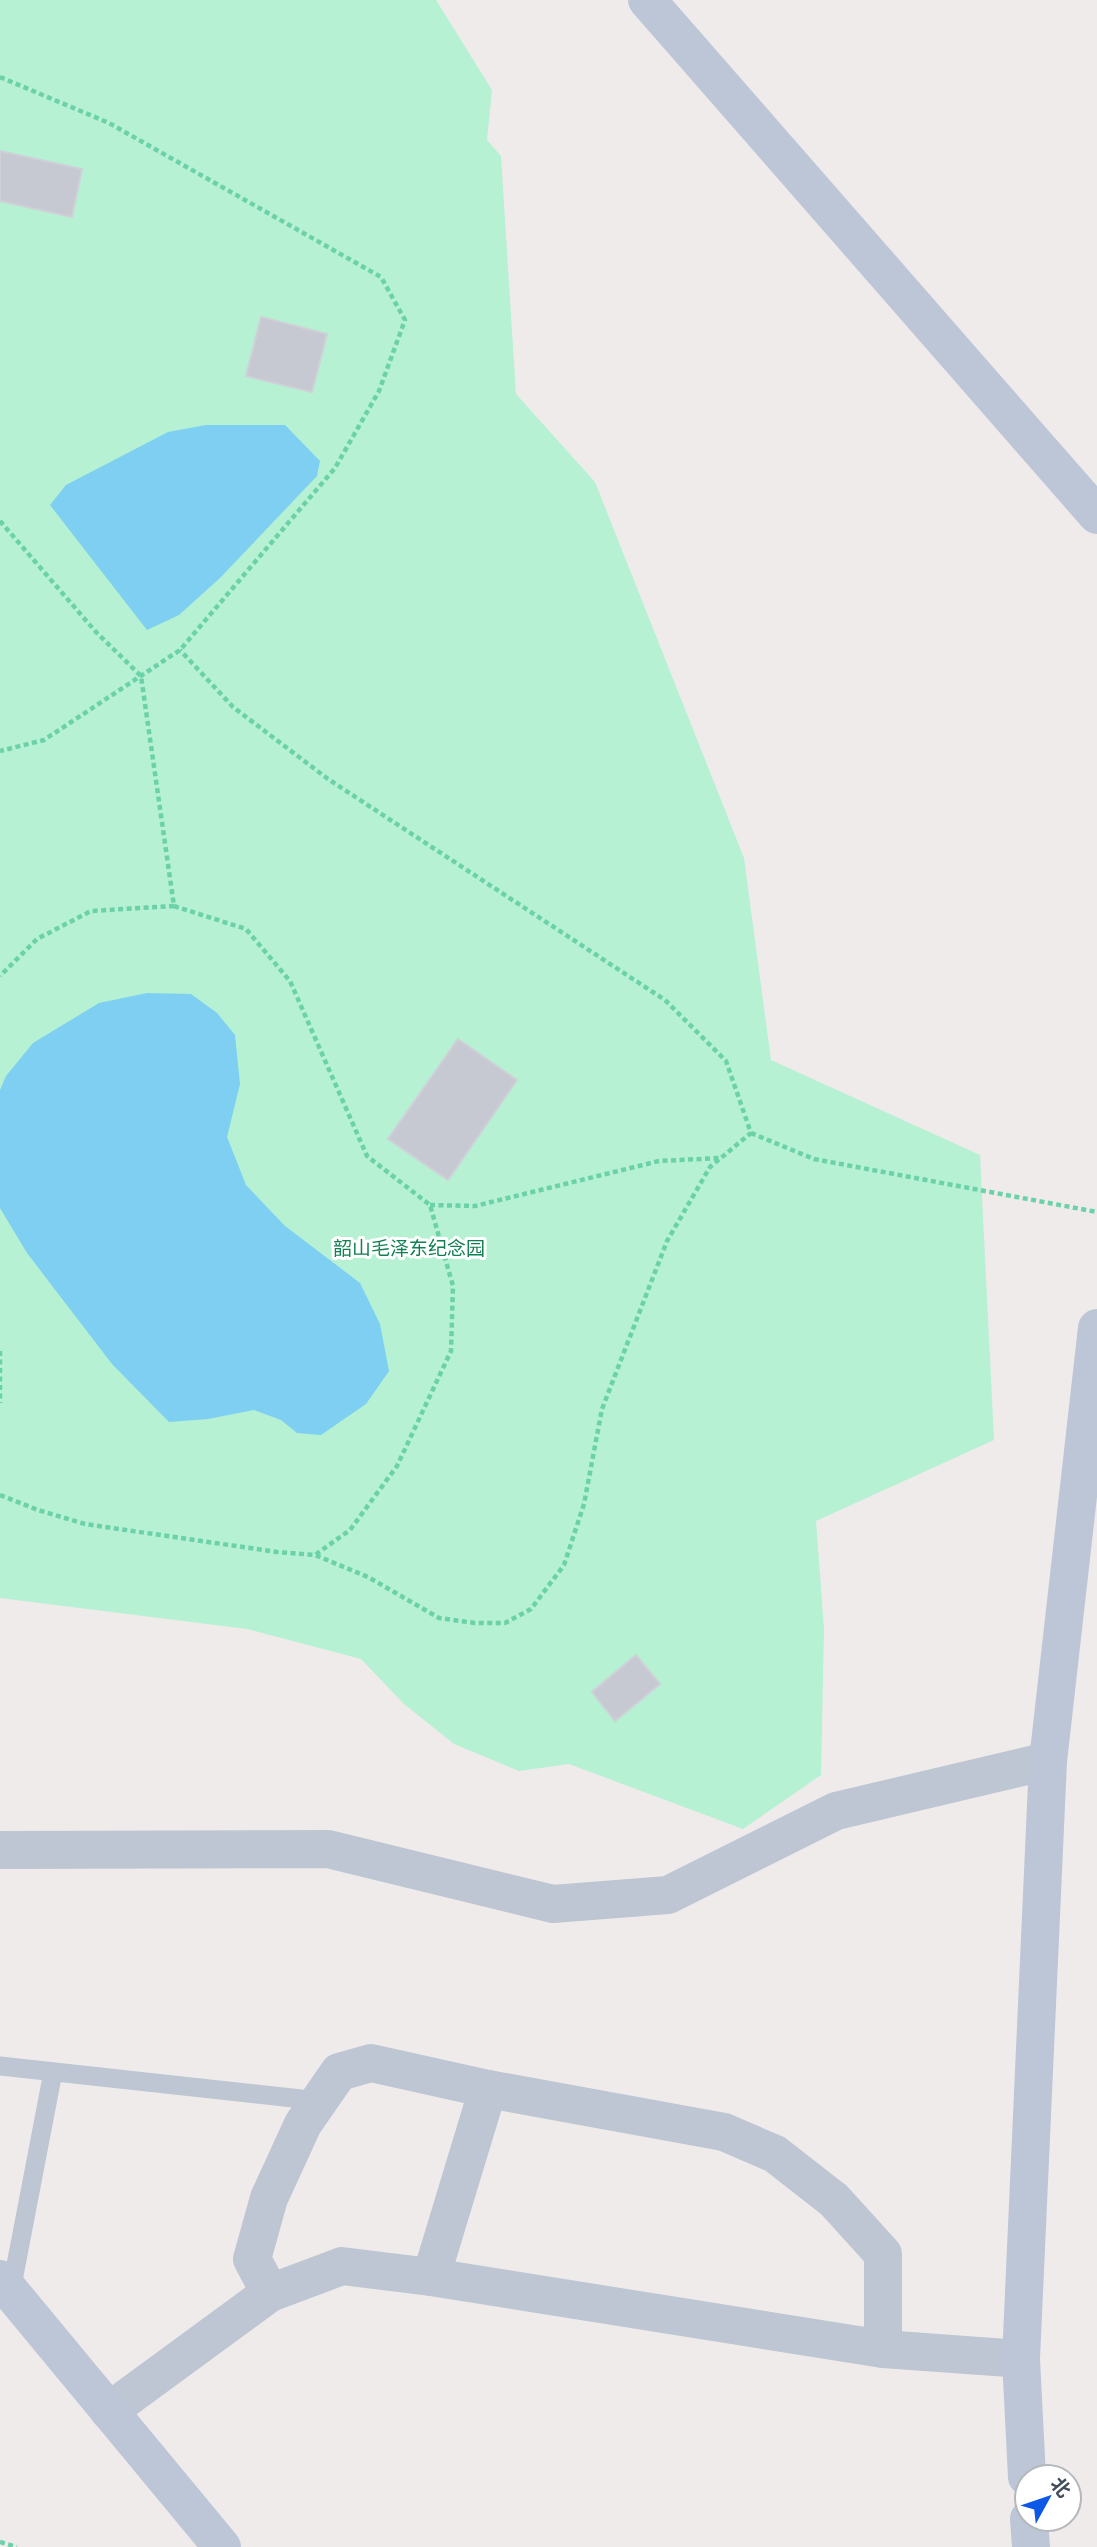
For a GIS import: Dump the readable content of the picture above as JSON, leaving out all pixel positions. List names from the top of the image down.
{
  "parks": ["韶山毛泽东纪念园"],
  "north": "top right"
}
